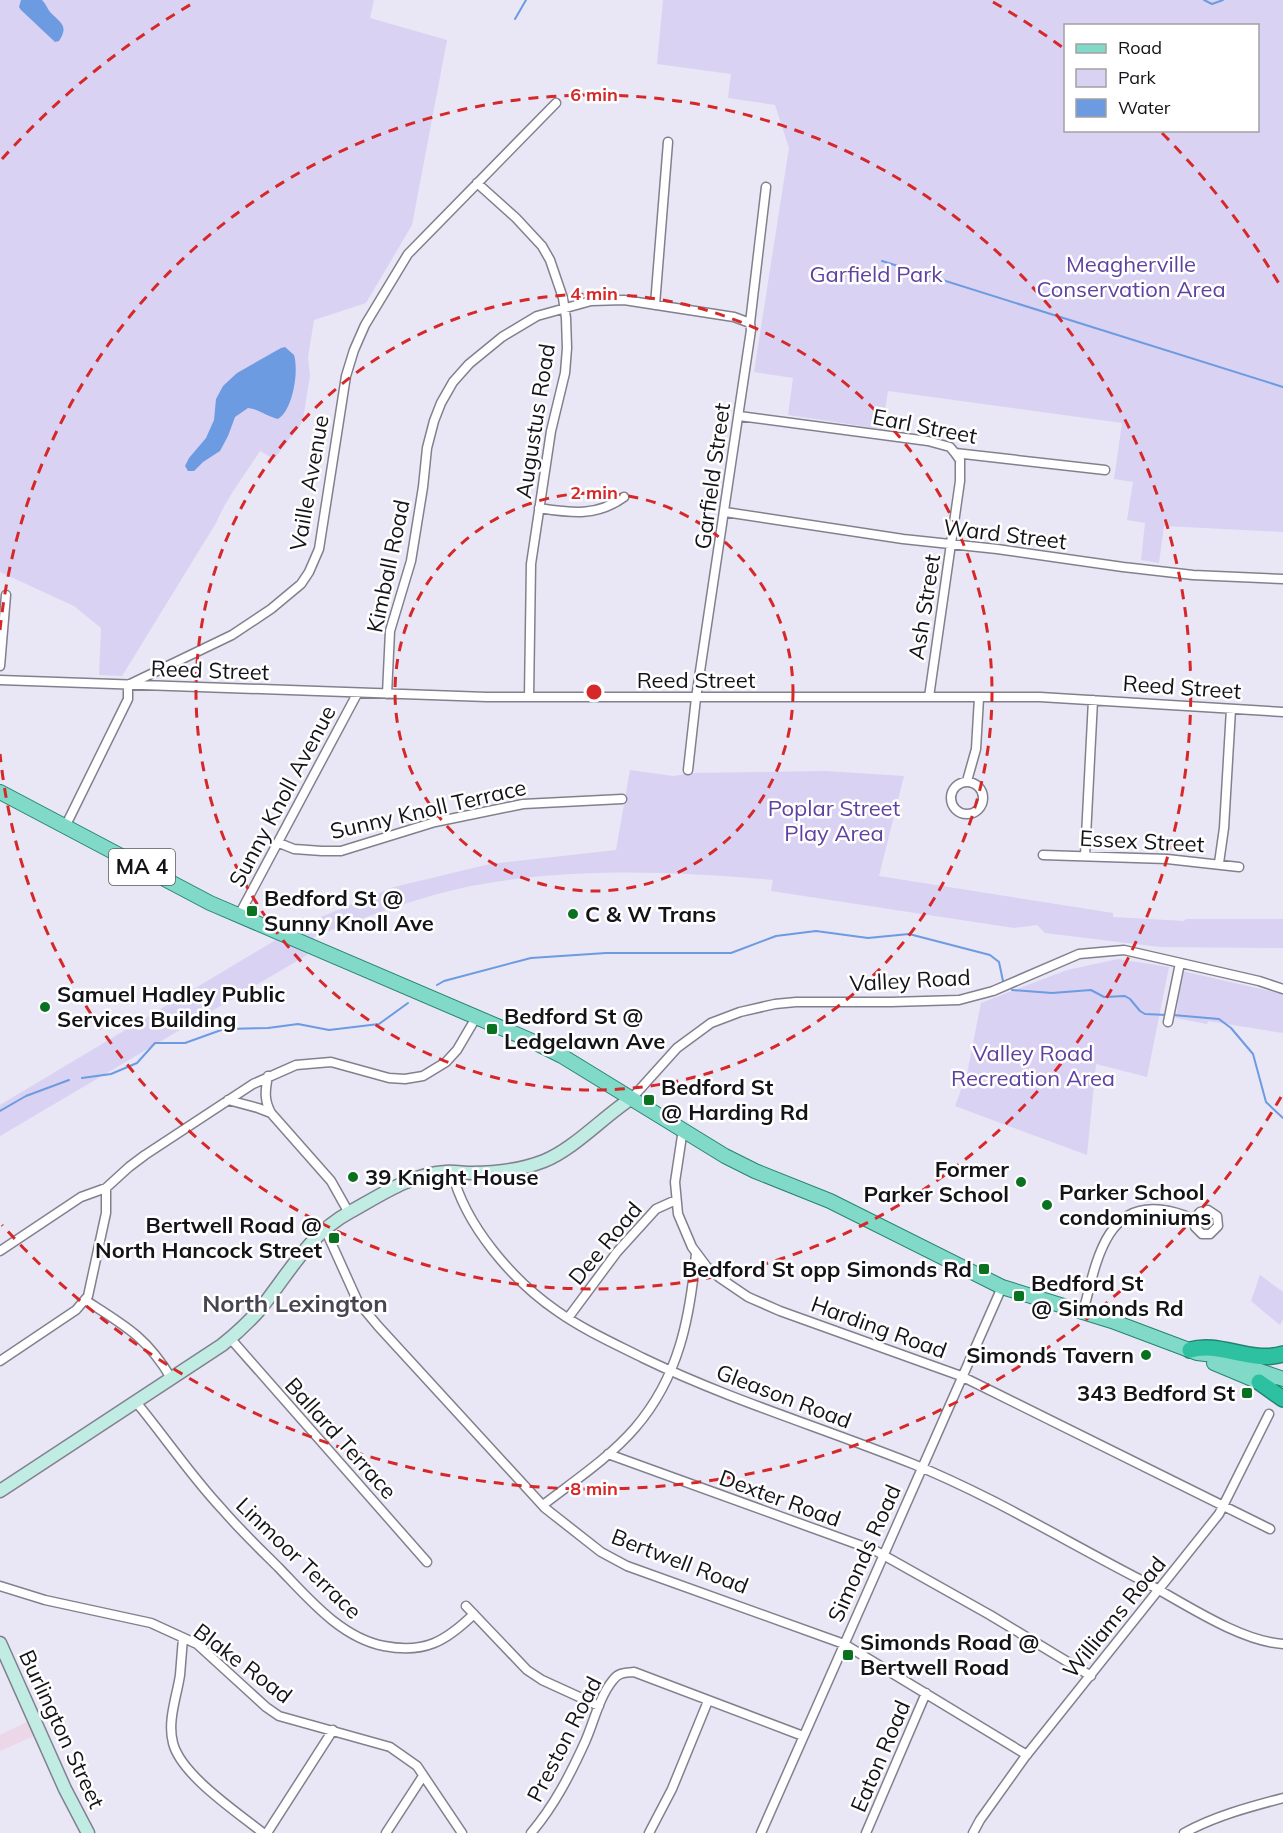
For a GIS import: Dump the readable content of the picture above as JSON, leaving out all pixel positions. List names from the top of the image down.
{
  "streets": {
    "main road": ["MA 4"],
    "street": [
      "Augustus Road",
      "Earl Street",
      "Garfield Street",
      "Vaille Avenue",
      "Ward Street",
      "Kimball Road",
      "Ash Street",
      "Reed Street",
      "Sunny Knoll Avenue",
      "Sunny Knoll Terrace",
      "Essex Street",
      "Valley Road",
      "Dee Road",
      "Harding Road",
      "Gleason Road",
      "Ballard Terrace",
      "Dexter Road",
      "Simonds Road",
      "Linmoor Terrace",
      "Bertwell Road",
      "Williams Road",
      "Blake Road",
      "Burlington Street",
      "Preston Road",
      "Eaton Road"
    ]
  },
  "crossings": [
    ["Augustus Road", "Vaille Avenue"],
    ["Augustus Road", "Kimball Road"],
    ["Augustus Road", "Reed Street"],
    ["Earl Street", "Garfield Street"],
    ["Earl Street", "Ash Street"],
    ["Garfield Street", "Ward Street"],
    ["Garfield Street", "Kimball Road"],
    ["Garfield Street", "Reed Street"],
    ["Vaille Avenue", "Reed Street"],
    ["Ward Street", "Ash Street"],
    ["Kimball Road", "Reed Street"],
    ["Ash Street", "Reed Street"],
    ["Reed Street", "Sunny Knoll Avenue"],
    ["Sunny Knoll Avenue", "Sunny Knoll Terrace"],
    ["Sunny Knoll Avenue", "MA 4"],
    ["MA 4", "Valley Road"],
    ["MA 4", "Harding Road"],
    ["MA 4", "Simonds Road"],
    ["Dee Road", "Harding Road"],
    ["Dee Road", "Gleason Road"],
    ["Harding Road", "Simonds Road"],
    ["Harding Road", "Williams Road"],
    ["Gleason Road", "Simonds Road"],
    ["Gleason Road", "Williams Road"],
    ["Dexter Road", "Simonds Road"],
    ["Dexter Road", "Williams Road"],
    ["Simonds Road", "Bertwell Road"],
    ["Simonds Road", "Preston Road"],
    ["Bertwell Road", "Williams Road"],
    ["Bertwell Road", "Eaton Road"]
  ],
  "districts": ["North Lexington"],
  "parks": [
    "Meagherville Conservation Area",
    "Garfield Park",
    "Poplar Street Play Area",
    "Valley Road Recreation Area"
  ],
  "places": {
    "transit": [
      "Bedford St @ Sunny Knoll Ave",
      "Bedford St @ Ledgelawn Ave",
      "Bedford St @ Harding Rd",
      "Bertwell Road @ North Hancock Street",
      "Bedford St opp Simonds Rd",
      "Bedford St @ Simonds Rd",
      "343 Bedford St",
      "Simonds Road @ Bertwell Road"
    ],
    "other": [
      "C & W Trans",
      "Samuel Hadley Public Services Building",
      "39 Knight House",
      "Former Parker School",
      "Parker School condominiums",
      "Simonds Tavern"
    ]
  },
  "legend": ["Road", "Park", "Water"],
  "rings": [
    "6 min",
    "4 min",
    "2 min",
    "8 min"
  ]
}
